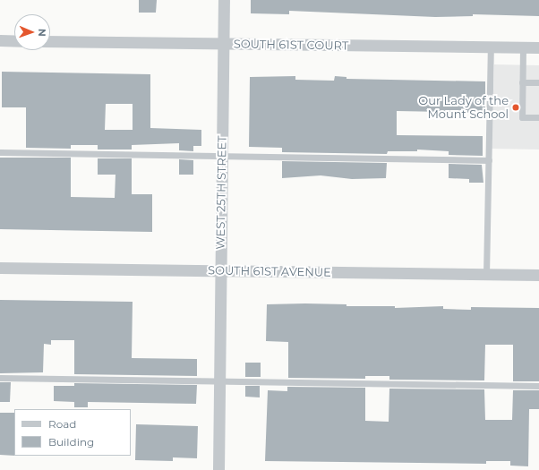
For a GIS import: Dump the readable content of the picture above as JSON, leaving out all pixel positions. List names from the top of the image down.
{
  "streets": {
    "street": ["SOUTH 61ST COURT", "WEST 25TH STREET", "SOUTH 61ST AVENUE"]
  },
  "crossings": [
    ["SOUTH 61ST COURT", "WEST 25TH STREET"],
    ["WEST 25TH STREET", "SOUTH 61ST AVENUE"]
  ],
  "places": ["Our Lady of the Mount School"],
  "legend": ["Road", "Building"],
  "north": "right"
}
